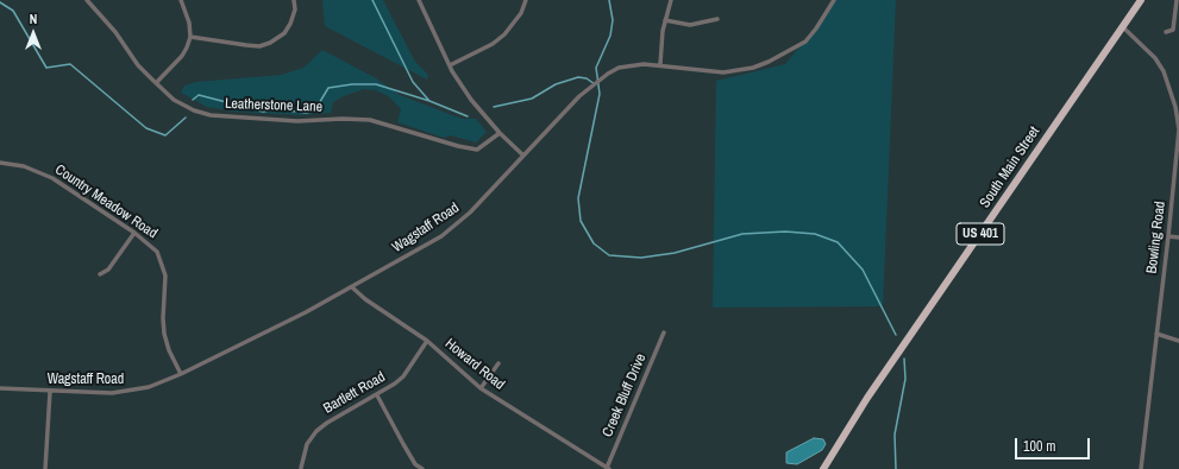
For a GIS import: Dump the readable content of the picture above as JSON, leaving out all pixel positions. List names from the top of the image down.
{
  "streets": {
    "highway": ["South Main Street", "US 401"],
    "street": [
      "Leatherstone Lane",
      "Country Meadow Road",
      "Wagstaff Road",
      "Bowling Road",
      "Howard Road",
      "Bartlett Road",
      "Creek Bluff Drive"
    ]
  },
  "crossings": [
    ["South Main Street", "Bowling Road"],
    ["Country Meadow Road", "Wagstaff Road"],
    ["Wagstaff Road", "Howard Road"],
    ["Howard Road", "Bartlett Road"],
    ["Howard Road", "Creek Bluff Drive"]
  ],
  "scale_bar": "100 m",
  "north": "top"
}
